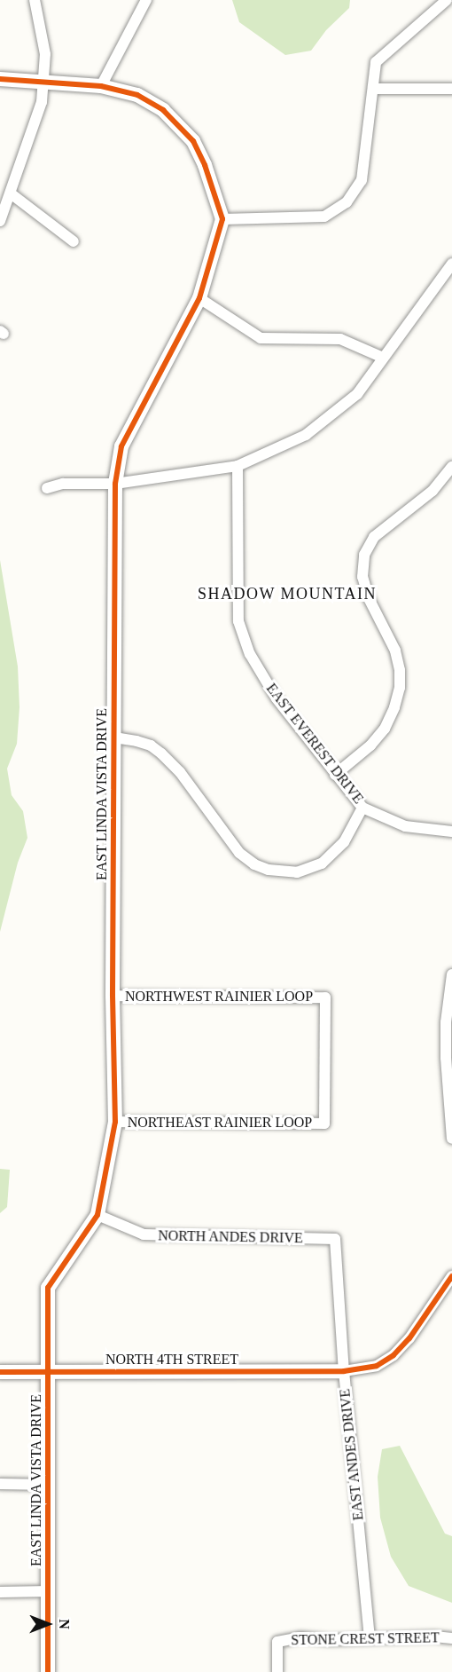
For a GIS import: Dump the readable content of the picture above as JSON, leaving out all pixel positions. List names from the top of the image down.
{
  "streets": {
    "street": [
      "EAST EVEREST DRIVE",
      "EAST LINDA VISTA DRIVE",
      "NORTHWEST RAINIER LOOP",
      "NORTHEAST RAINIER LOOP",
      "NORTH ANDES DRIVE",
      "NORTH 4TH STREET",
      "EAST ANDES DRIVE",
      "STONE CREST STREET"
    ]
  },
  "crossings": [
    ["EAST LINDA VISTA DRIVE", "NORTHWEST RAINIER LOOP"],
    ["EAST LINDA VISTA DRIVE", "NORTHEAST RAINIER LOOP"],
    ["EAST LINDA VISTA DRIVE", "NORTH ANDES DRIVE"],
    ["EAST LINDA VISTA DRIVE", "NORTH 4TH STREET"],
    ["NORTHWEST RAINIER LOOP", "NORTHEAST RAINIER LOOP"],
    ["NORTH ANDES DRIVE", "EAST ANDES DRIVE"],
    ["NORTH 4TH STREET", "EAST ANDES DRIVE"],
    ["EAST ANDES DRIVE", "STONE CREST STREET"]
  ],
  "districts": ["SHADOW MOUNTAIN"],
  "north": "right"
}
